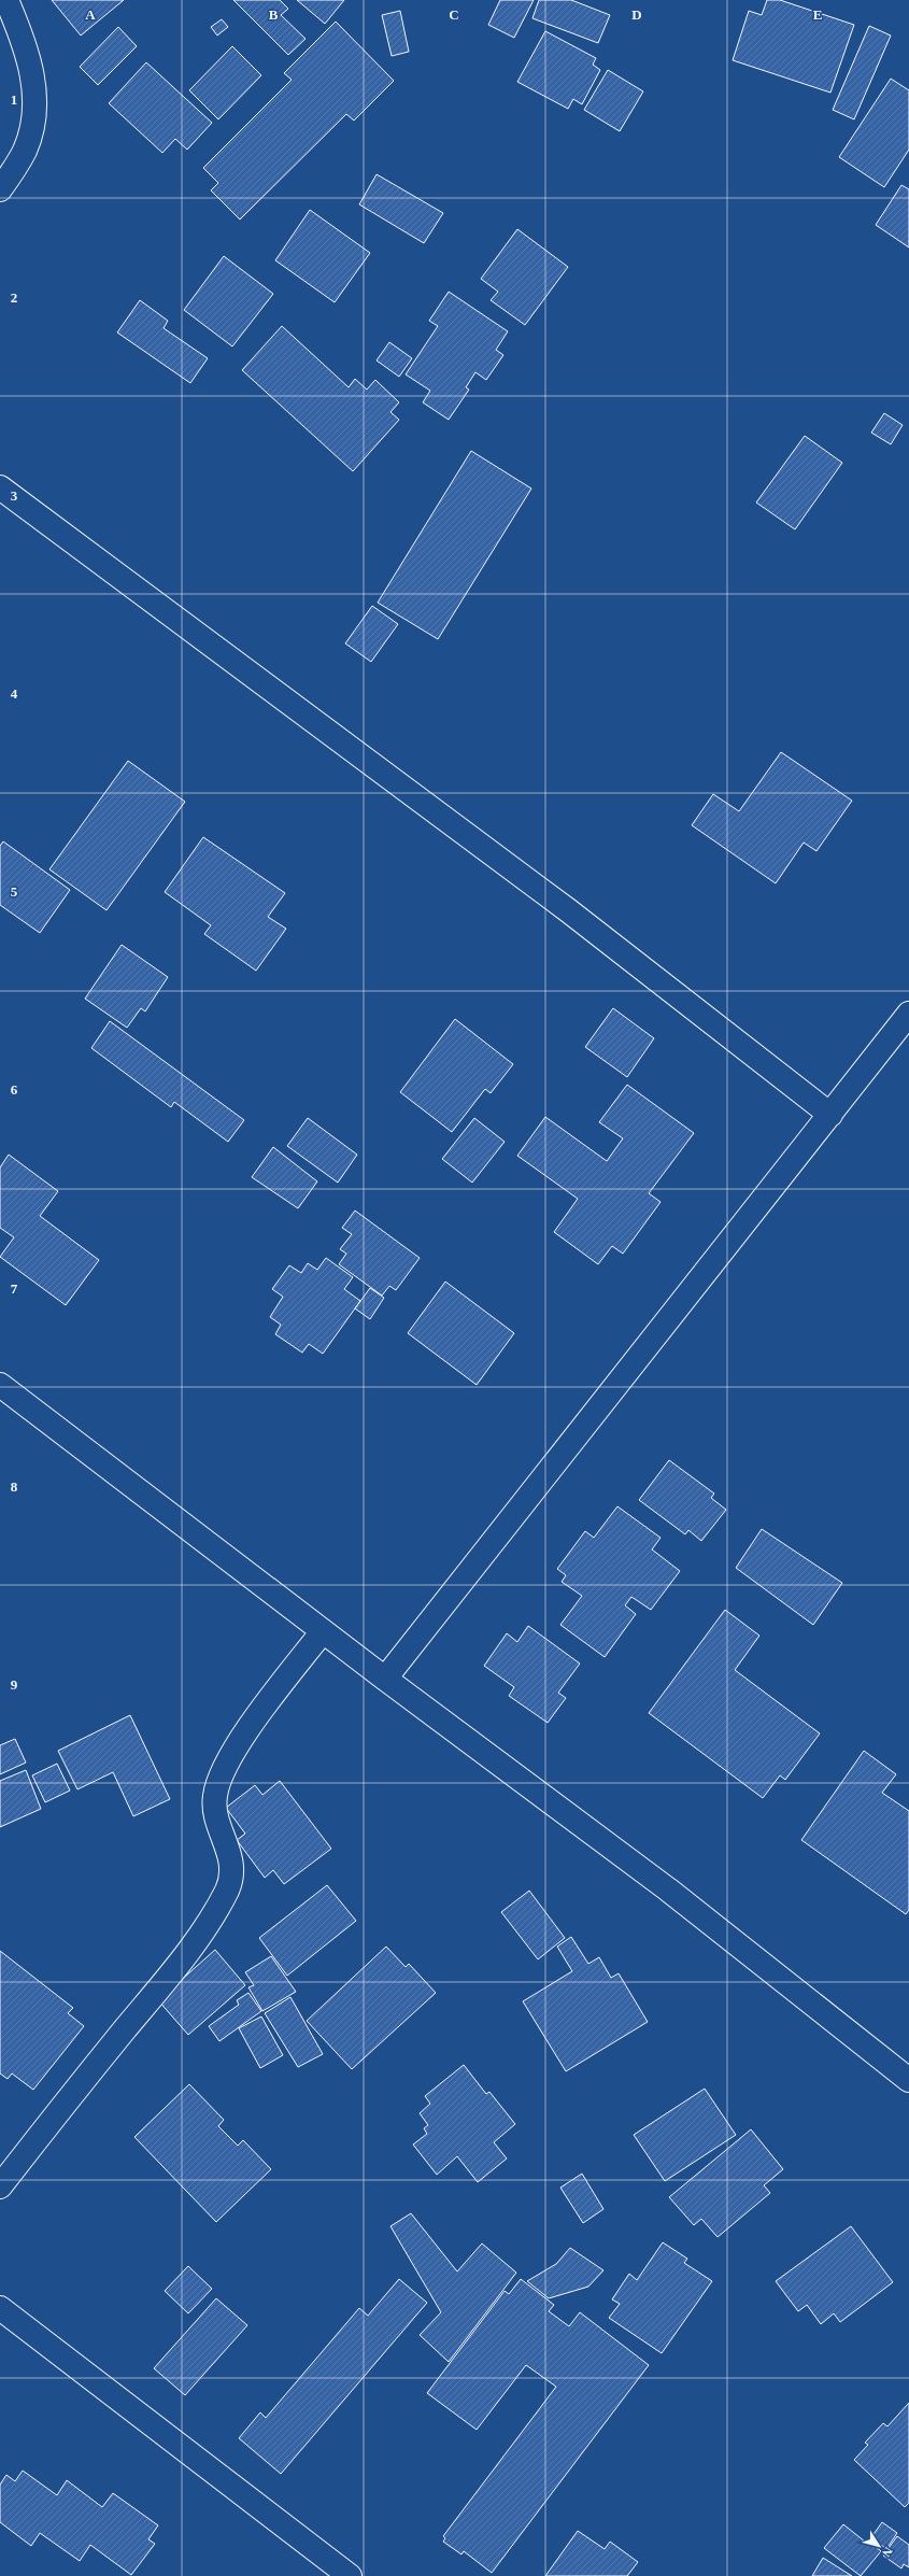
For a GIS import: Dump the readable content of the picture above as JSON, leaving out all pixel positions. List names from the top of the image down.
{
  "north": "bottom right",
  "grid": {
    "columns": [
      "A",
      "B",
      "C",
      "D",
      "E"
    ],
    "rows": [
      "1",
      "2",
      "3",
      "4",
      "5",
      "6",
      "7",
      "8",
      "9"
    ]
  }
}
